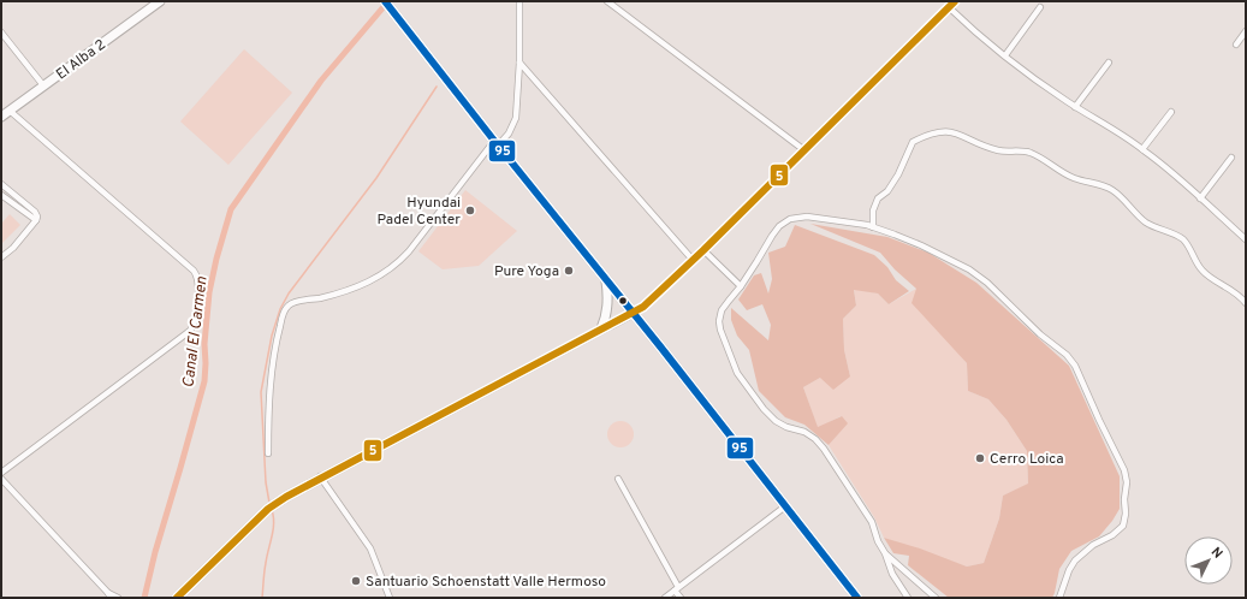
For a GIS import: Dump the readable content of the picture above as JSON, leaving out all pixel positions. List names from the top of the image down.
{
  "streets": {
    "main road": ["El Alba 2"]
  },
  "water": ["Canal El Carmen"],
  "places": [
    "Hyundai Padel Center",
    "Pure Yoga",
    "Cerro Loica",
    "Santuario Schoenstatt Valle Hermoso"
  ],
  "lines": ["transit line 95", "transit line 5"],
  "north": "top right"
}
